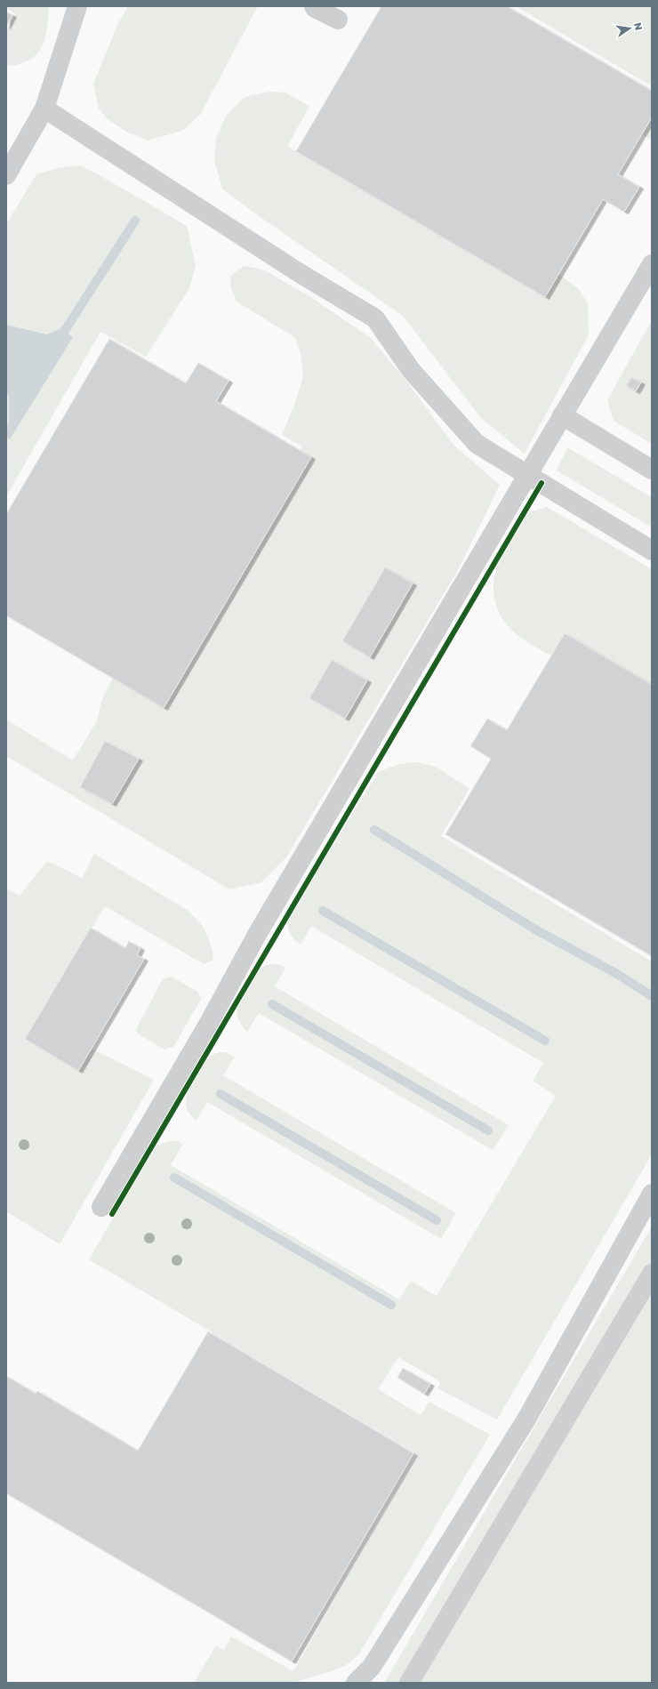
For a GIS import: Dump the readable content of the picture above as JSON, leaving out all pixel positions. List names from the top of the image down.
{
  "north": "right"
}
